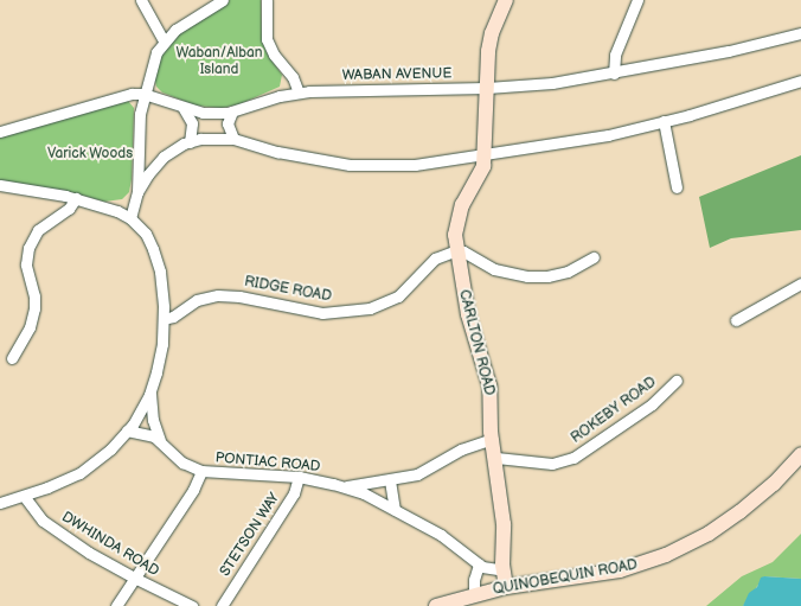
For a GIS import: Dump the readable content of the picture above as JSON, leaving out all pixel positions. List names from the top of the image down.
{
  "streets": {
    "street": [
      "WABAN AVENUE",
      "RIDGE ROAD",
      "CARLTON ROAD",
      "ROKEBY ROAD",
      "PONTIAC ROAD",
      "STETSON WAY",
      "DWHINDA ROAD",
      "QUINOBEQUIN ROAD"
    ]
  },
  "crossings": [
    ["WABAN AVENUE", "CARLTON ROAD"],
    ["RIDGE ROAD", "CARLTON ROAD"],
    ["CARLTON ROAD", "ROKEBY ROAD"],
    ["CARLTON ROAD", "PONTIAC ROAD"],
    ["CARLTON ROAD", "QUINOBEQUIN ROAD"],
    ["PONTIAC ROAD", "STETSON WAY"]
  ],
  "parks": ["Waban/Alban Island", "Varick Woods"]
}
